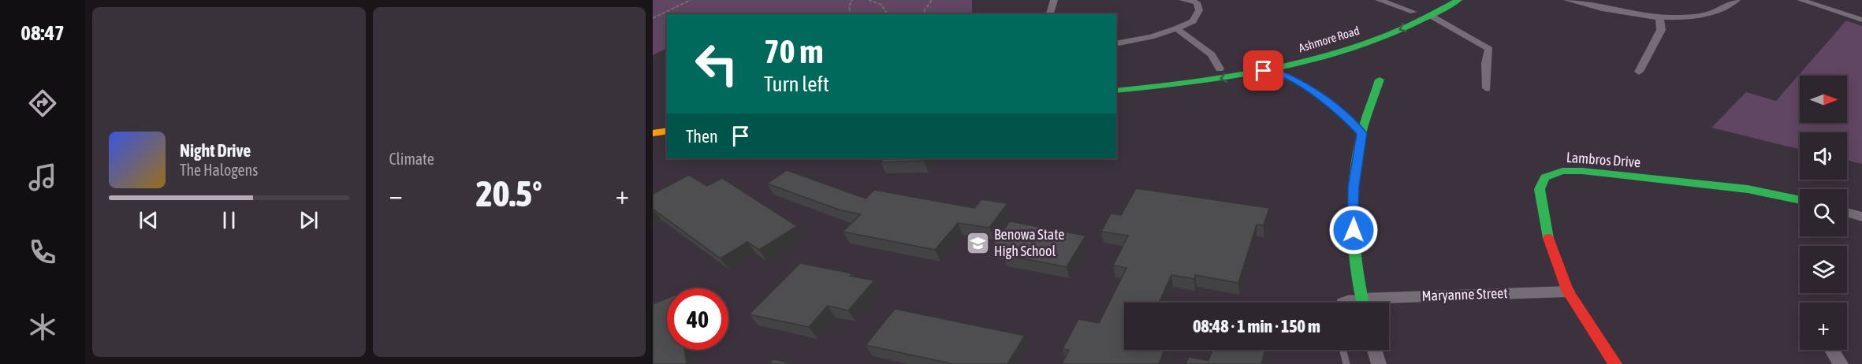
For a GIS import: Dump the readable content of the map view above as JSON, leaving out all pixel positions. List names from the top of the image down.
{
  "streets": {
    "main road": ["Ashmore Road", "Lambros Drive"],
    "street": ["Maryanne Street"]
  },
  "crossings": [
    ["Lambros Drive", "Maryanne Street"]
  ],
  "places": {
    "school or university": ["Benowa State High School"]
  },
  "north": "right",
  "page": {
    "tabs": "08:47",
    "tile": "Climate",
    "turn": ["70 m", "Turn left"],
    "map_buttons": "+",
    "then": "Then",
    "song": ["Night Drive", "The Halogens"],
    "heat": ["−", "20.5°", "+"],
    "limit": "40",
    "trip": "08:48 · 1 min · 150 m"
  }
}
